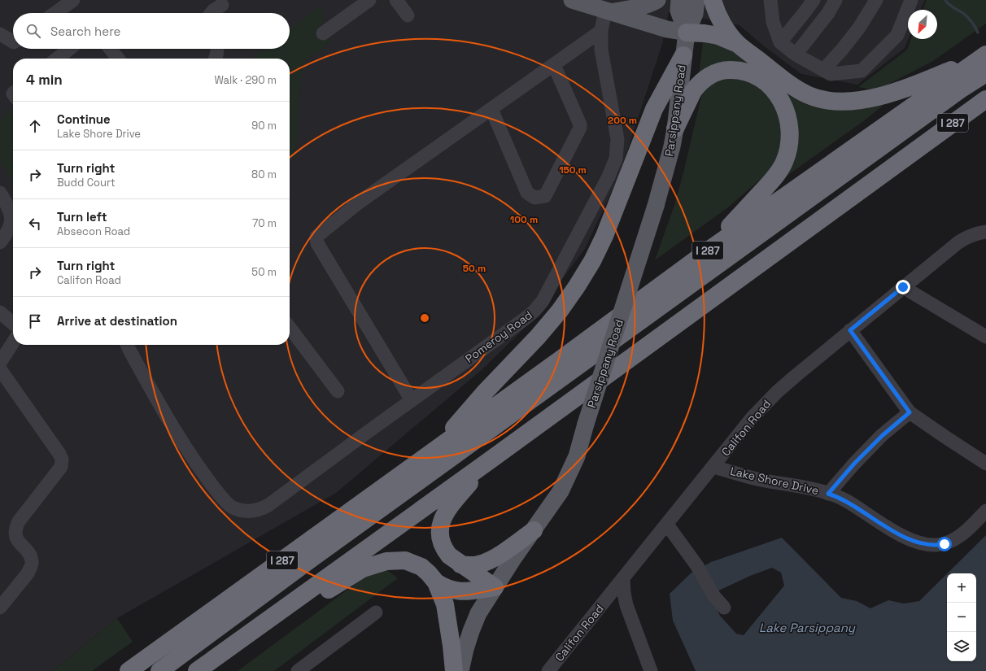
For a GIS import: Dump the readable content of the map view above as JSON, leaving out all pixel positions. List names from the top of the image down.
{
  "streets": {
    "highway": ["I 287"],
    "main road": ["Parsippany Road"],
    "street": ["Pomeroy Road", "Califon Road", "Lake Shore Drive"]
  },
  "crossings": [
    ["Califon Road", "Lake Shore Drive"]
  ],
  "water": ["Lake Parsippany"],
  "north": "bottom left",
  "page": {
    "search": "Search here",
    "heading": ["4 min", "Walk · 290 m"],
    "list": [
      ["Continue", "Lake Shore Drive", "90 m"],
      ["Turn right", "Budd Court", "80 m"],
      ["Turn left", "Absecon Road", "70 m"],
      ["Turn right", "Califon Road", "50 m"],
      "Arrive at destination"
    ],
    "map_buttons": ["+", "−"]
  },
  "rings": [
    "200 m",
    "150 m",
    "100 m",
    "50 m"
  ]
}
